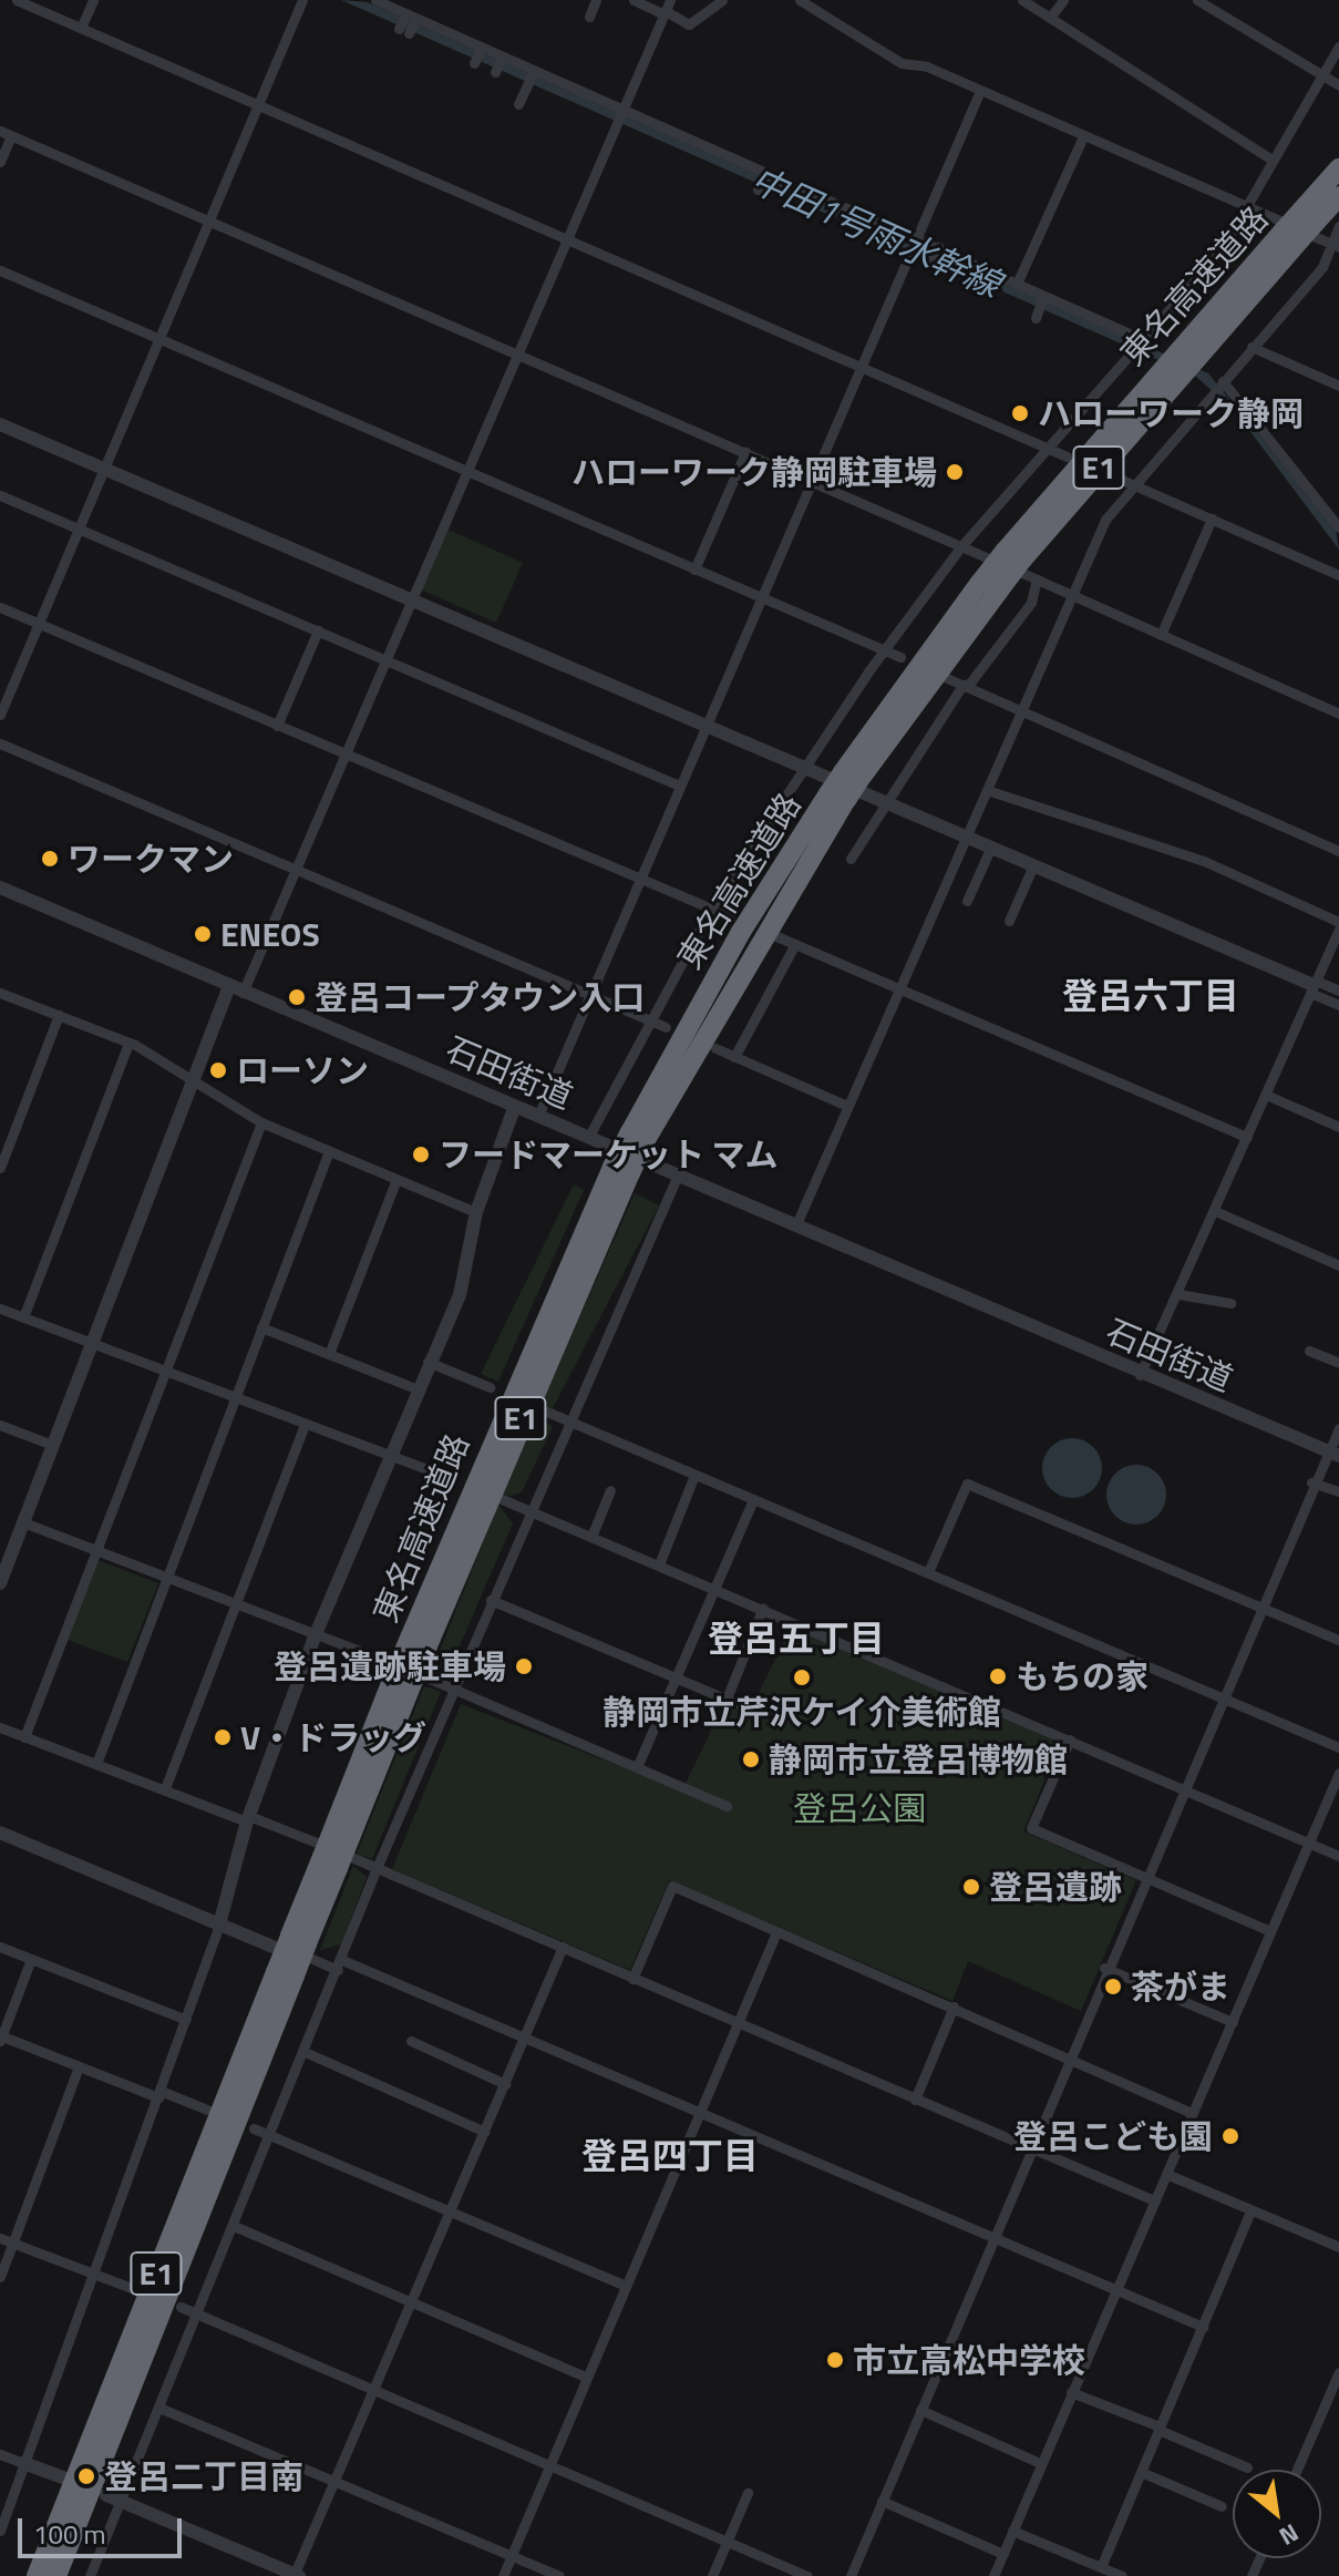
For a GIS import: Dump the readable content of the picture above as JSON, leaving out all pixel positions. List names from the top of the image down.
{
  "streets": {
    "highway": ["東名高速道路", "E1"],
    "street": ["石田街道"]
  },
  "districts": ["登呂六丁目", "登呂五丁目", "登呂四丁目"],
  "water": ["中田1号雨水幹線"],
  "parks": ["登呂公園"],
  "places": [
    "ハローワーク静岡",
    "ハローワーク静岡駐車場",
    "ワークマン",
    "ENEOS",
    "登呂コープタウン入口",
    "ローソン",
    "フードマーケット マム",
    "登呂遺跡駐車場",
    "もちの家",
    "静岡市立芹沢ケイ介美術館",
    "V・ドラッグ",
    "静岡市立登呂博物館",
    "登呂遺跡",
    "茶がま",
    "登呂こども園",
    "市立高松中学校",
    "登呂二丁目南"
  ],
  "scale_bar": "100 m",
  "north": "bottom right"
}
